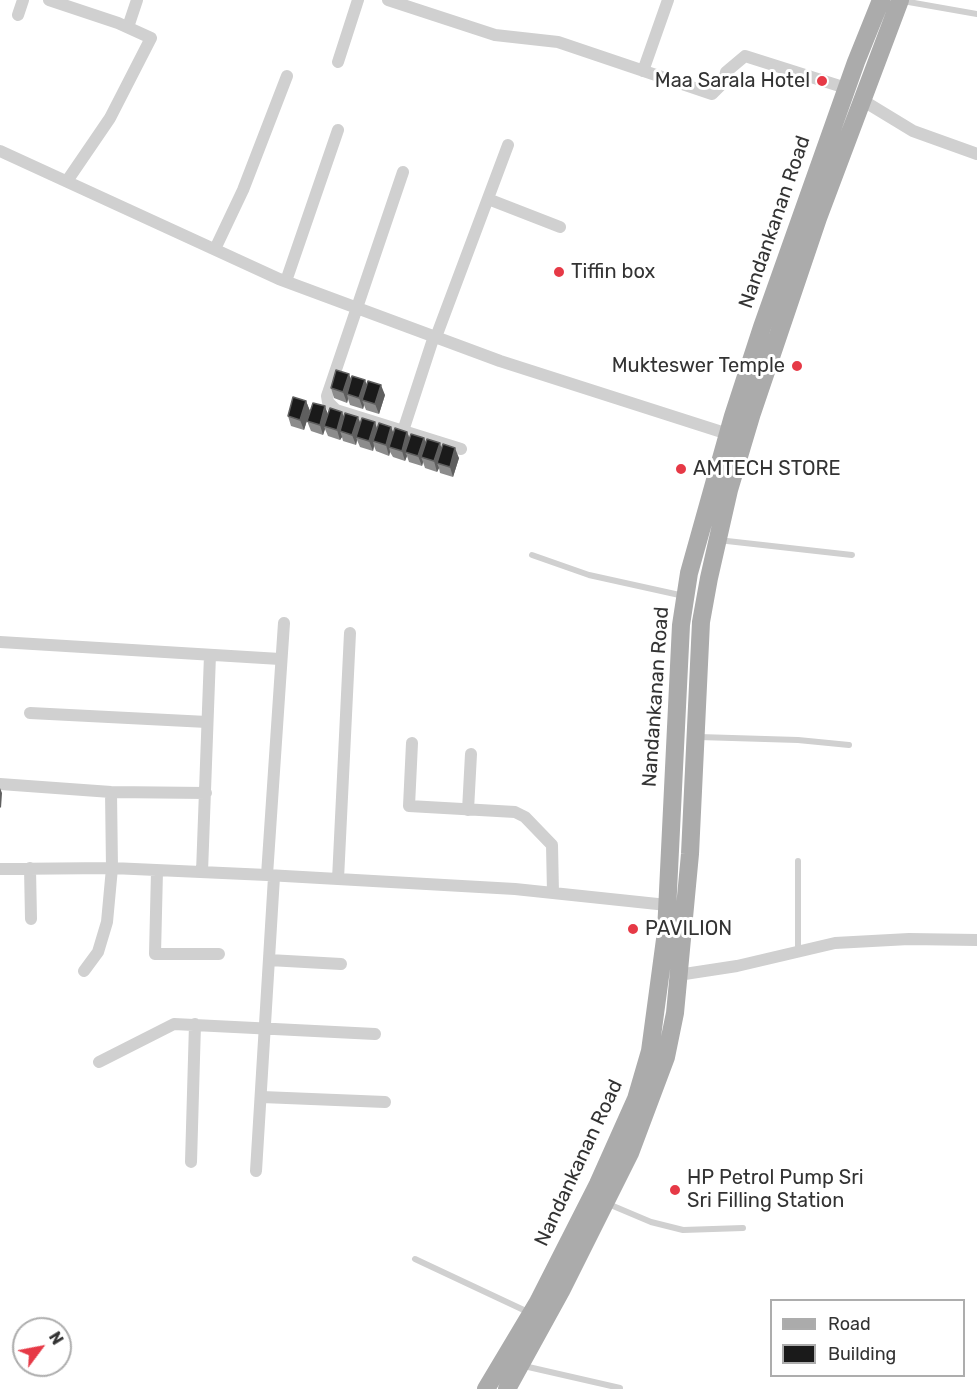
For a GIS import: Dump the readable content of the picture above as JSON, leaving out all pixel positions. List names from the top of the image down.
{
  "streets": {
    "main road": ["Nandankanan Road"]
  },
  "places": [
    "Maa Sarala Hotel",
    "Tiffin box",
    "Mukteswer Temple",
    "AMTECH STORE",
    "PAVILION",
    "HP Petrol Pump Sri Sri Filling Station"
  ],
  "legend": ["Road", "Building"],
  "north": "top right"
}
